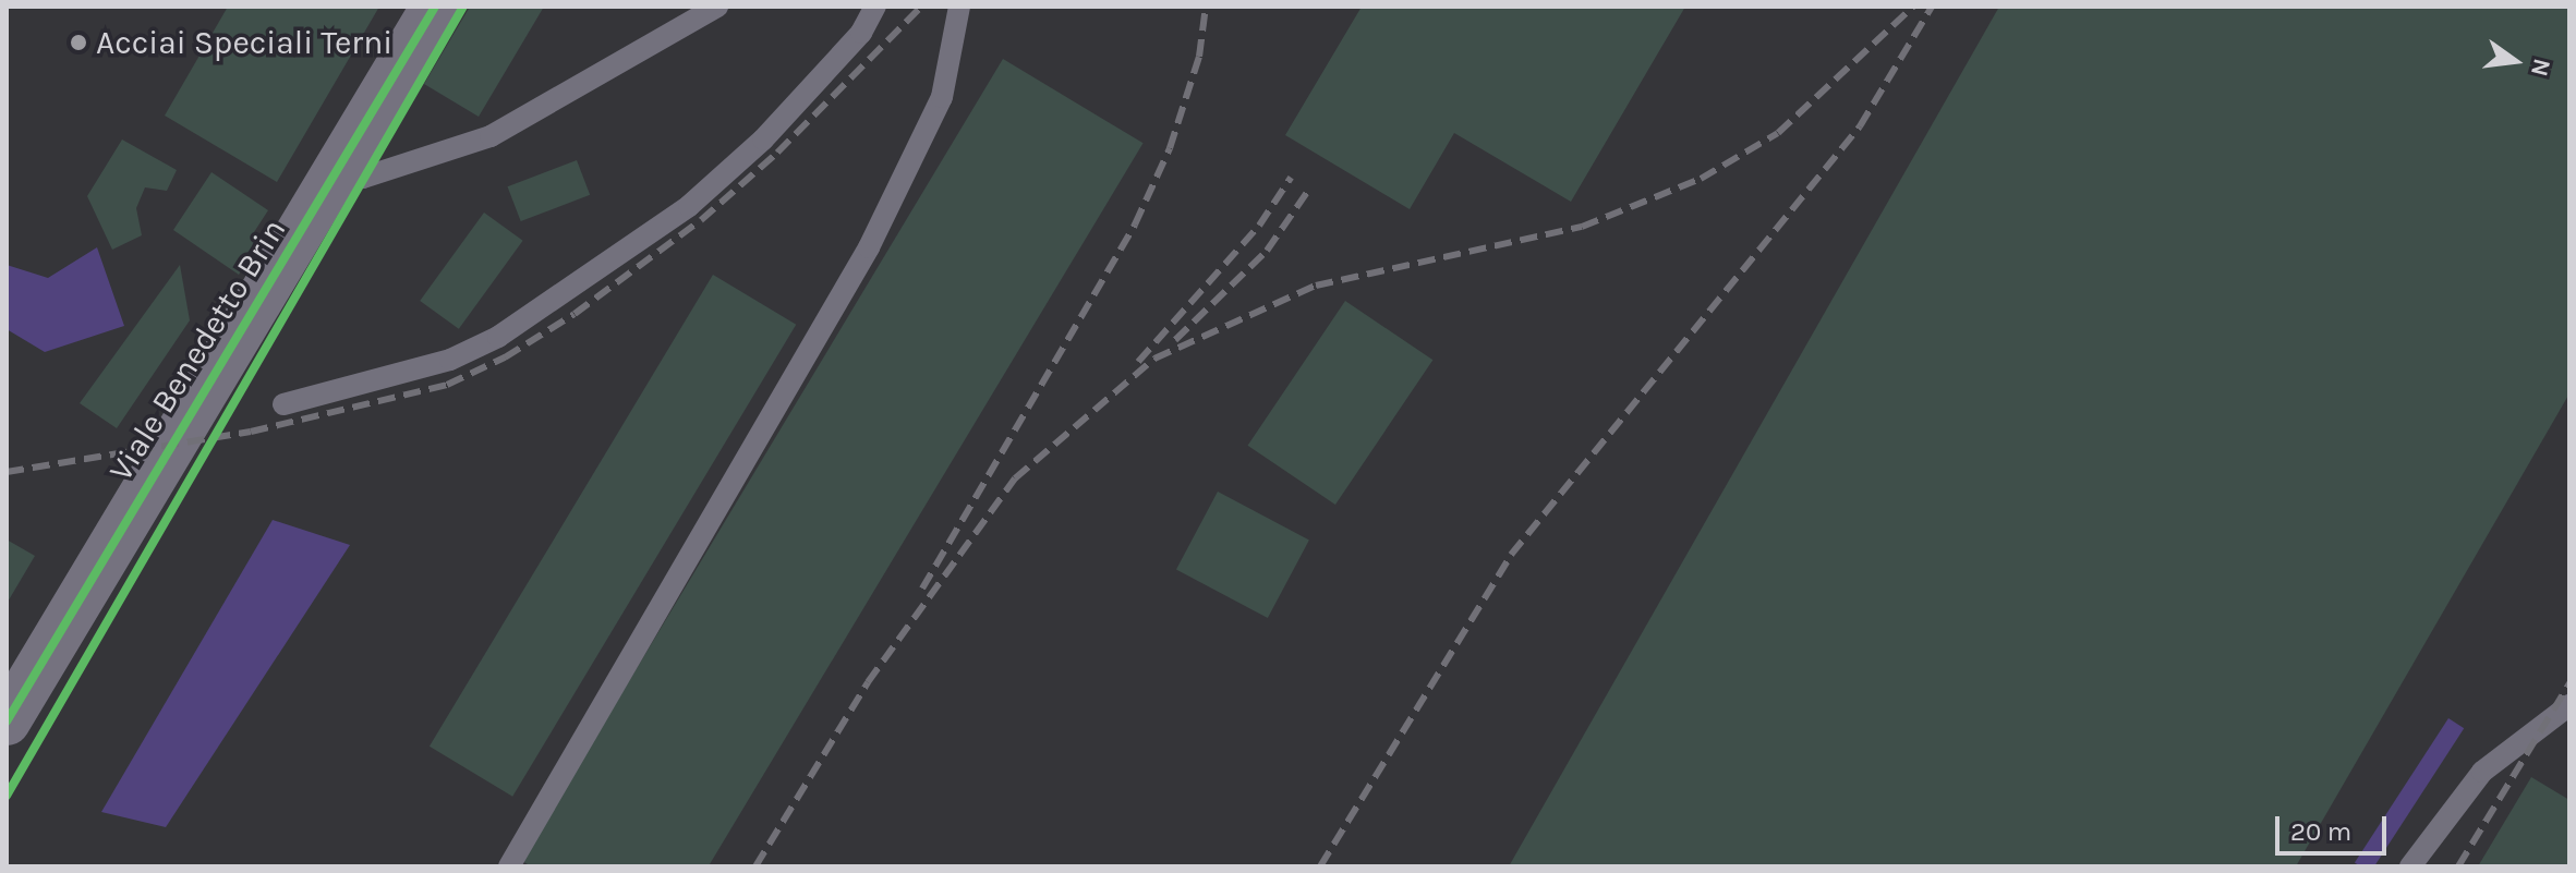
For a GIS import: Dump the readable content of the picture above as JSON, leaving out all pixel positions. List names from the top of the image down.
{
  "streets": {
    "main road": ["Viale Benedetto Brin"]
  },
  "places": ["Acciai Speciali Terni"],
  "scale_bar": "20 m",
  "north": "right"
}
